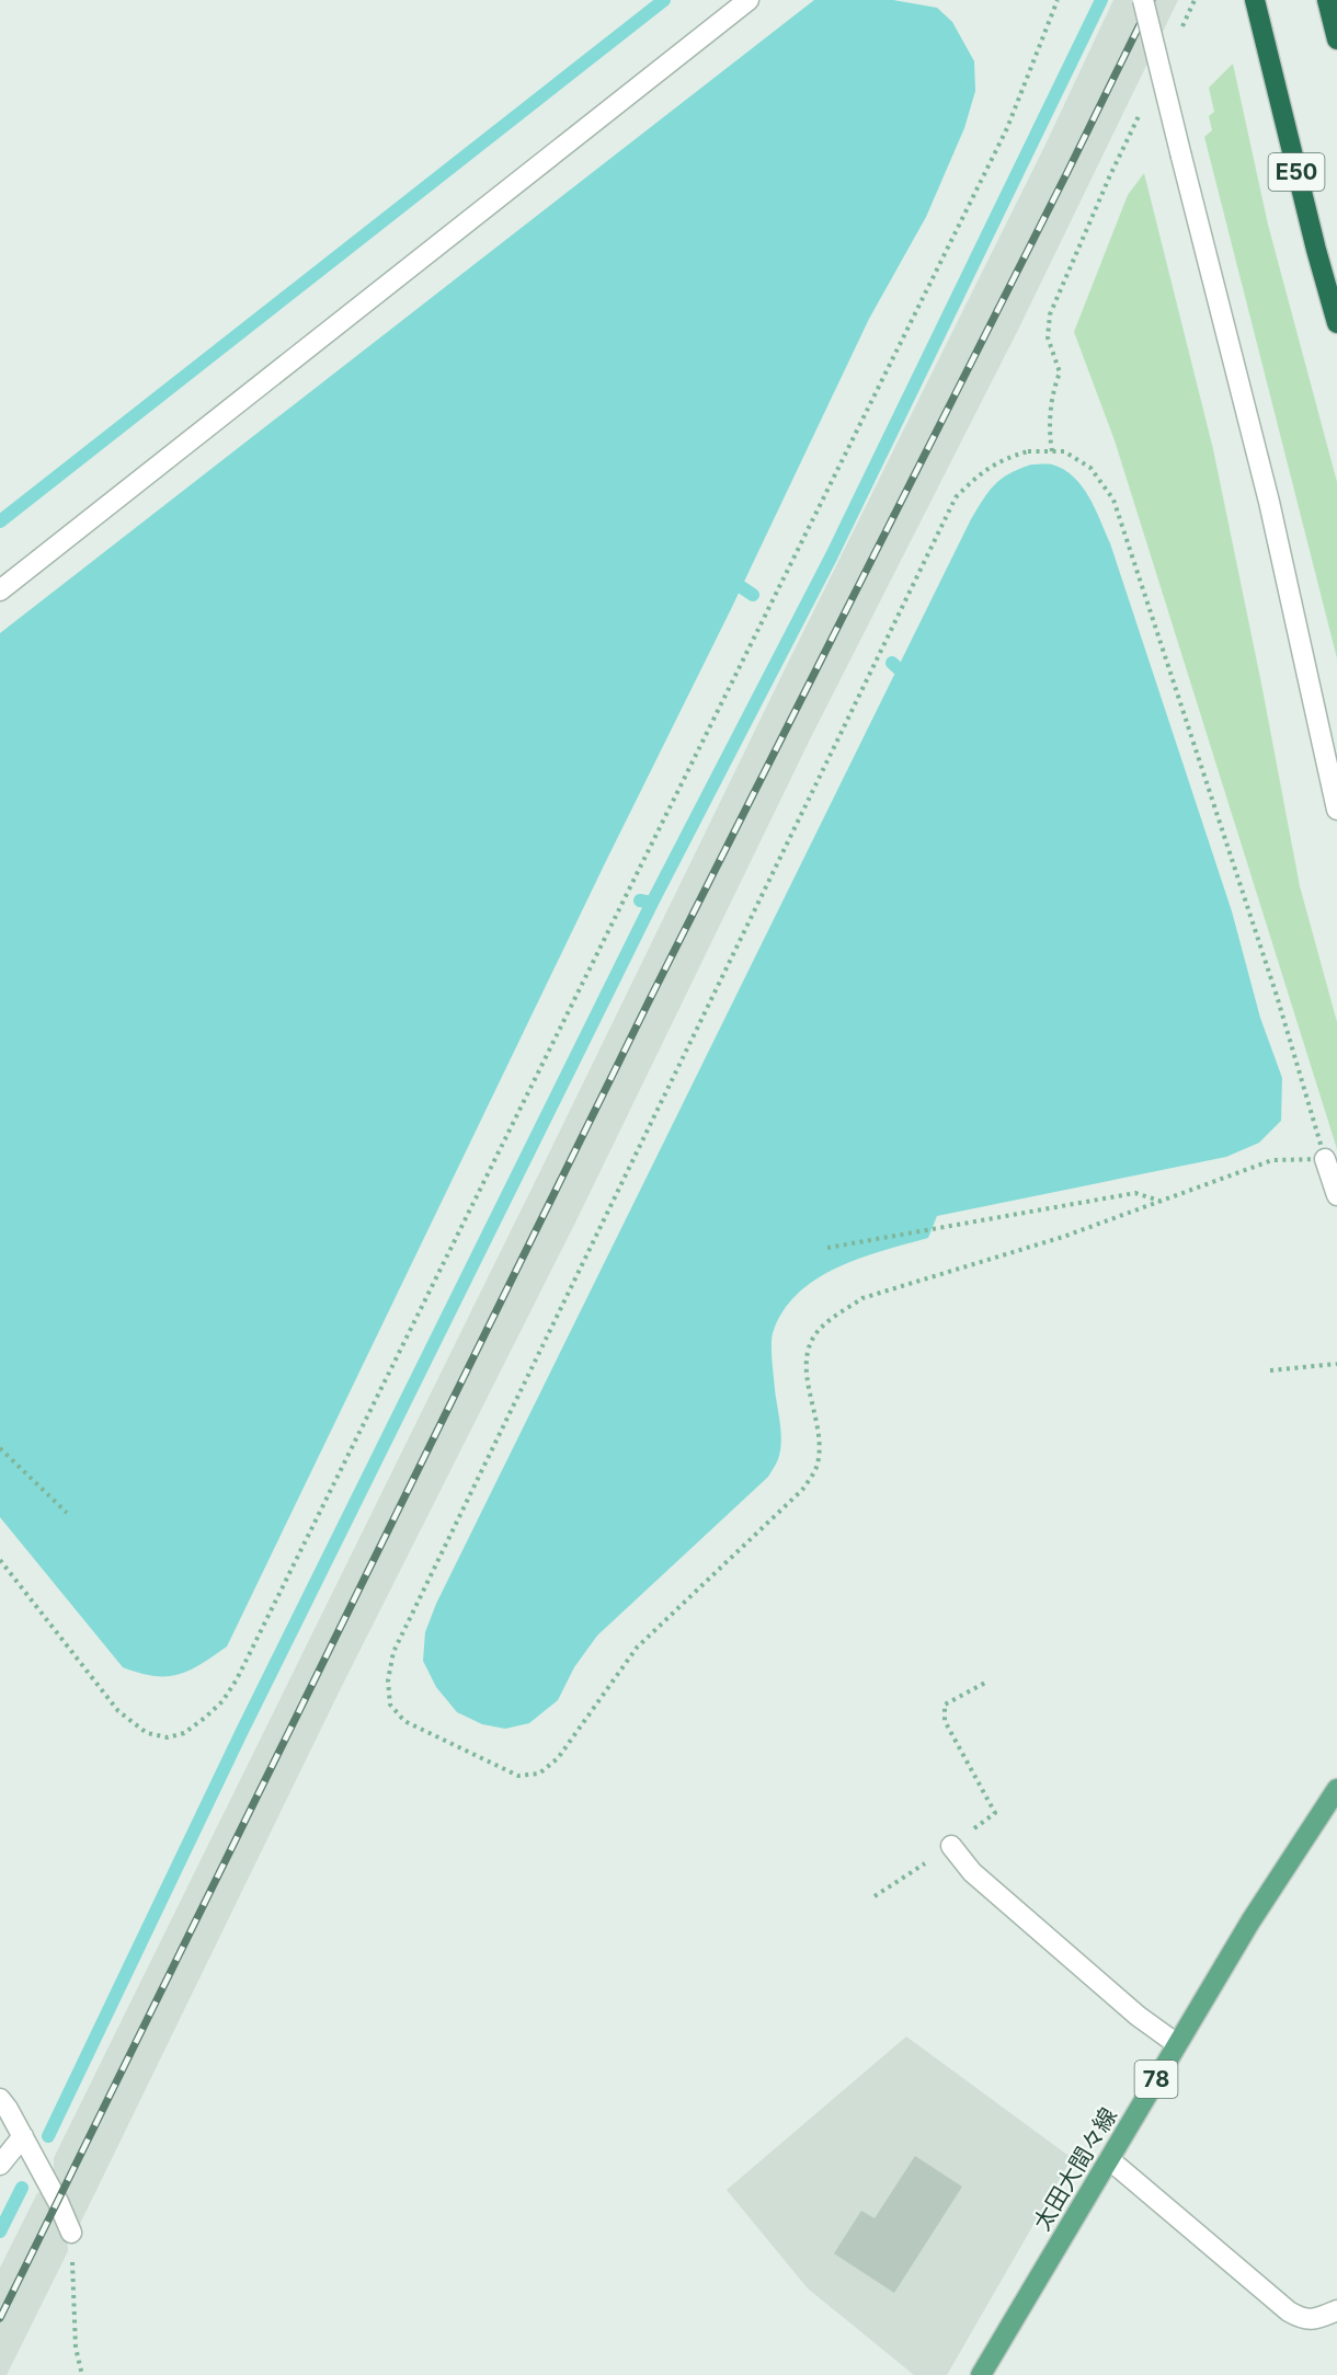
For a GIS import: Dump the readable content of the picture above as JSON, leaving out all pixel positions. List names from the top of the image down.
{
  "streets": {
    "highway": ["E50"],
    "main road": ["78", "太田大間々線"]
  }
}
